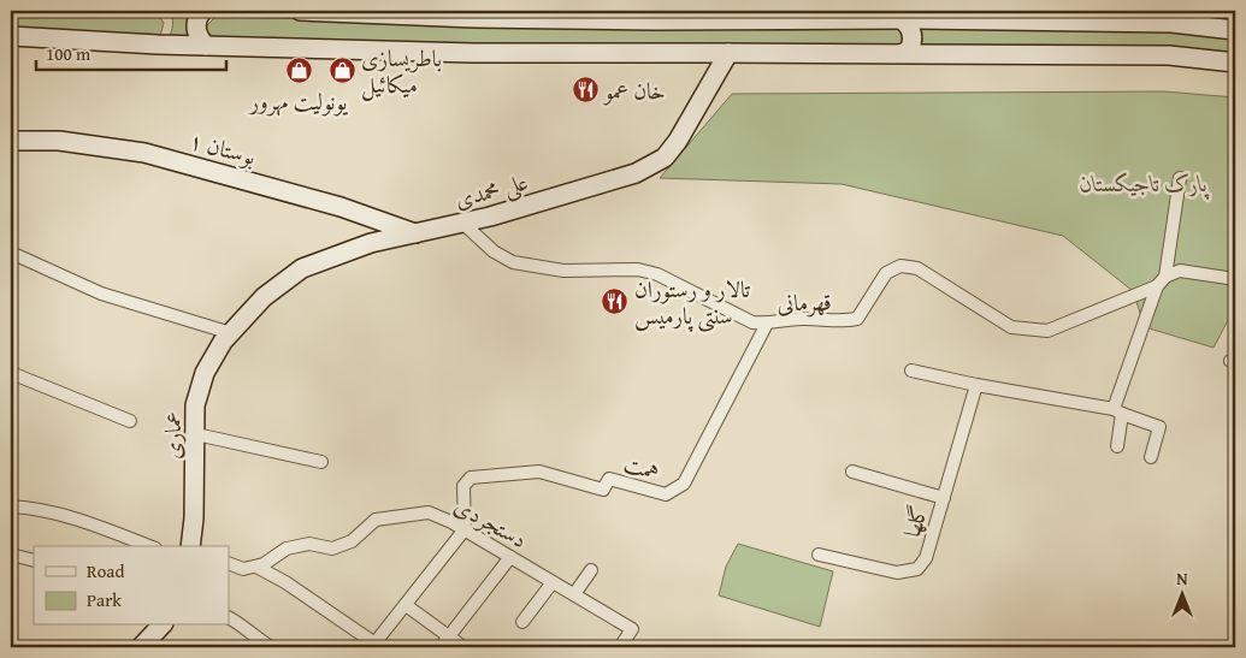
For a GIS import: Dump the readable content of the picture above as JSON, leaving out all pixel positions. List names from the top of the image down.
{
  "streets": {
    "main road": ["بوستان ۱", "علی محمدی", "عماری"],
    "street": [
      "قهرمانی",
      "همت",
      "گلها",
      "دستجردی"
    ]
  },
  "crossings": [
    ["بوستان ۱", "علی محمدی"],
    ["علی محمدی", "قهرمانی"],
    ["علی محمدی", "عماری"],
    ["قهرمانی", "همت"],
    ["همت", "دستجردی"]
  ],
  "parks": ["پارک تاجیکستان"],
  "places": {
    "shop": ["یونولیت مهرور", "باطریسازی میکائیل"],
    "restaurant": ["خان عمو", "تالار و رستوران سنتی پارمیس"]
  },
  "legend": ["Road", "Park"],
  "scale_bar": "100 m",
  "north": "top"
}
